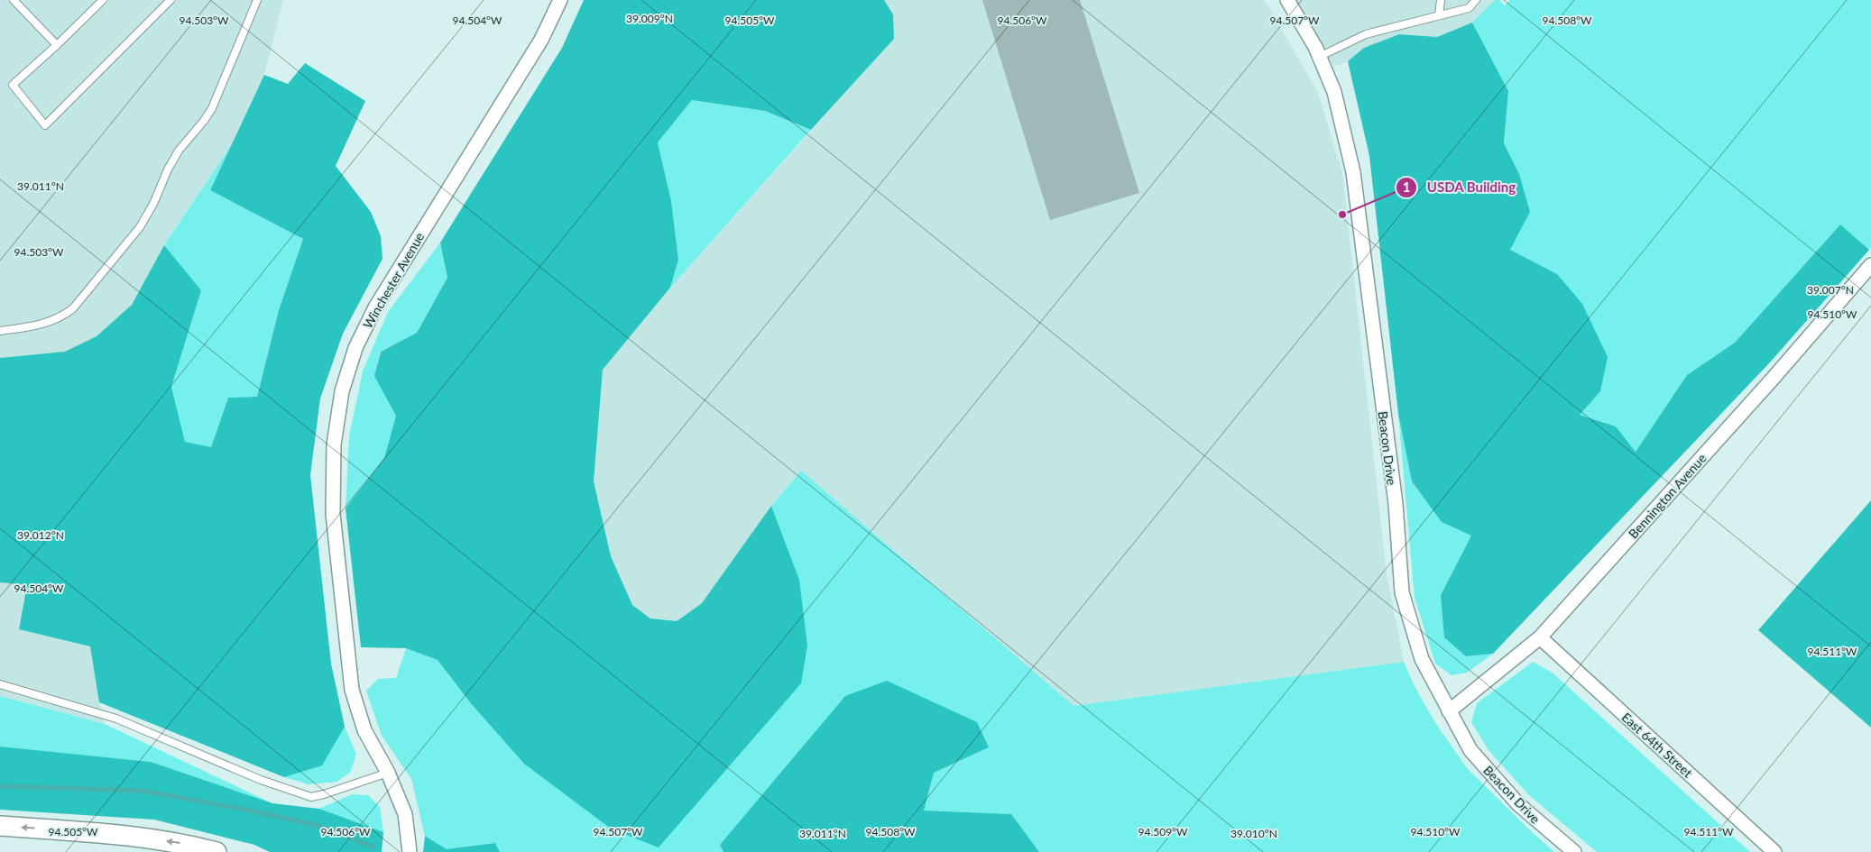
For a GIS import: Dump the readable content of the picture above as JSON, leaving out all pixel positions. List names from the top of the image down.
{
  "streets": {
    "street": [
      "Winchester Avenue",
      "Beacon Drive",
      "Bennington Avenue",
      "East 64th Street"
    ]
  },
  "crossings": [
    ["Beacon Drive", "Bennington Avenue"],
    ["Bennington Avenue", "East 64th Street"]
  ],
  "places": ["USDA Building"],
  "coordinates": [
    "39.009°N",
    "94.503°W",
    "94.504°W",
    "94.505°W",
    "94.506°W",
    "94.507°W",
    "94.508°W",
    "39.011°N",
    "39.007°N",
    "94.510°W",
    "39.012°N",
    "94.511°W",
    "94.509°W",
    "39.010°N"
  ]
}
